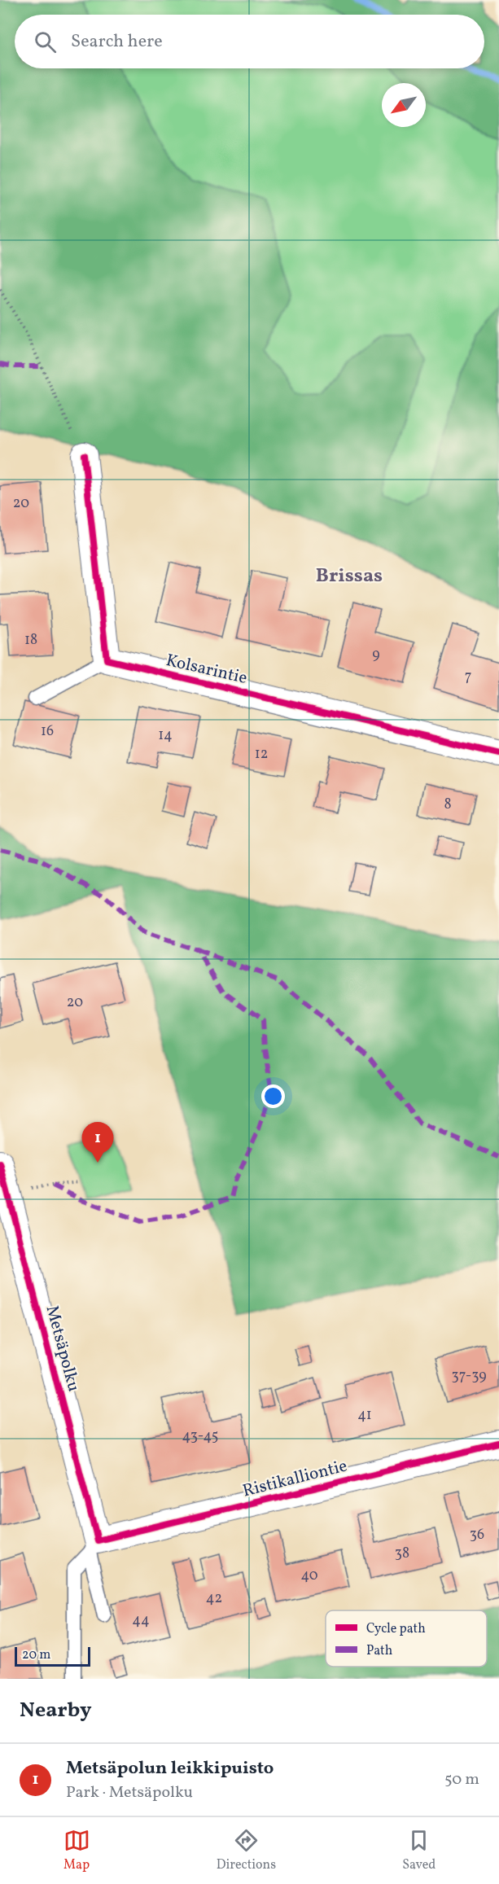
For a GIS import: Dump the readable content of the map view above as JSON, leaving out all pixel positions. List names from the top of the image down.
{
  "streets": {
    "street": ["Kolsarintie", "Metsäpolku", "Ristikalliontie"]
  },
  "crossings": [
    ["Metsäpolku", "Ristikalliontie"]
  ],
  "districts": ["Brissas"],
  "house_numbers": [
    "20",
    "18",
    "9",
    "7",
    "16",
    "14",
    "12",
    "8",
    "20",
    "37-39",
    "41",
    "43-45",
    "36",
    "38",
    "40",
    "42",
    "44"
  ],
  "legend": ["Cycle path", "Path"],
  "scale_bar": "20 m",
  "north": "bottom left",
  "page": {
    "search": "Search here",
    "pins": "1",
    "scale": "20 m",
    "heading": "Nearby",
    "list": [
      {
        "mark": "1",
        "name": "Metsäpolun leikkipuisto",
        "note": "Park · Metsäpolku",
        "value": "50 m"
      }
    ],
    "nav": ["Map", "Directions", "Saved"]
  }
}
